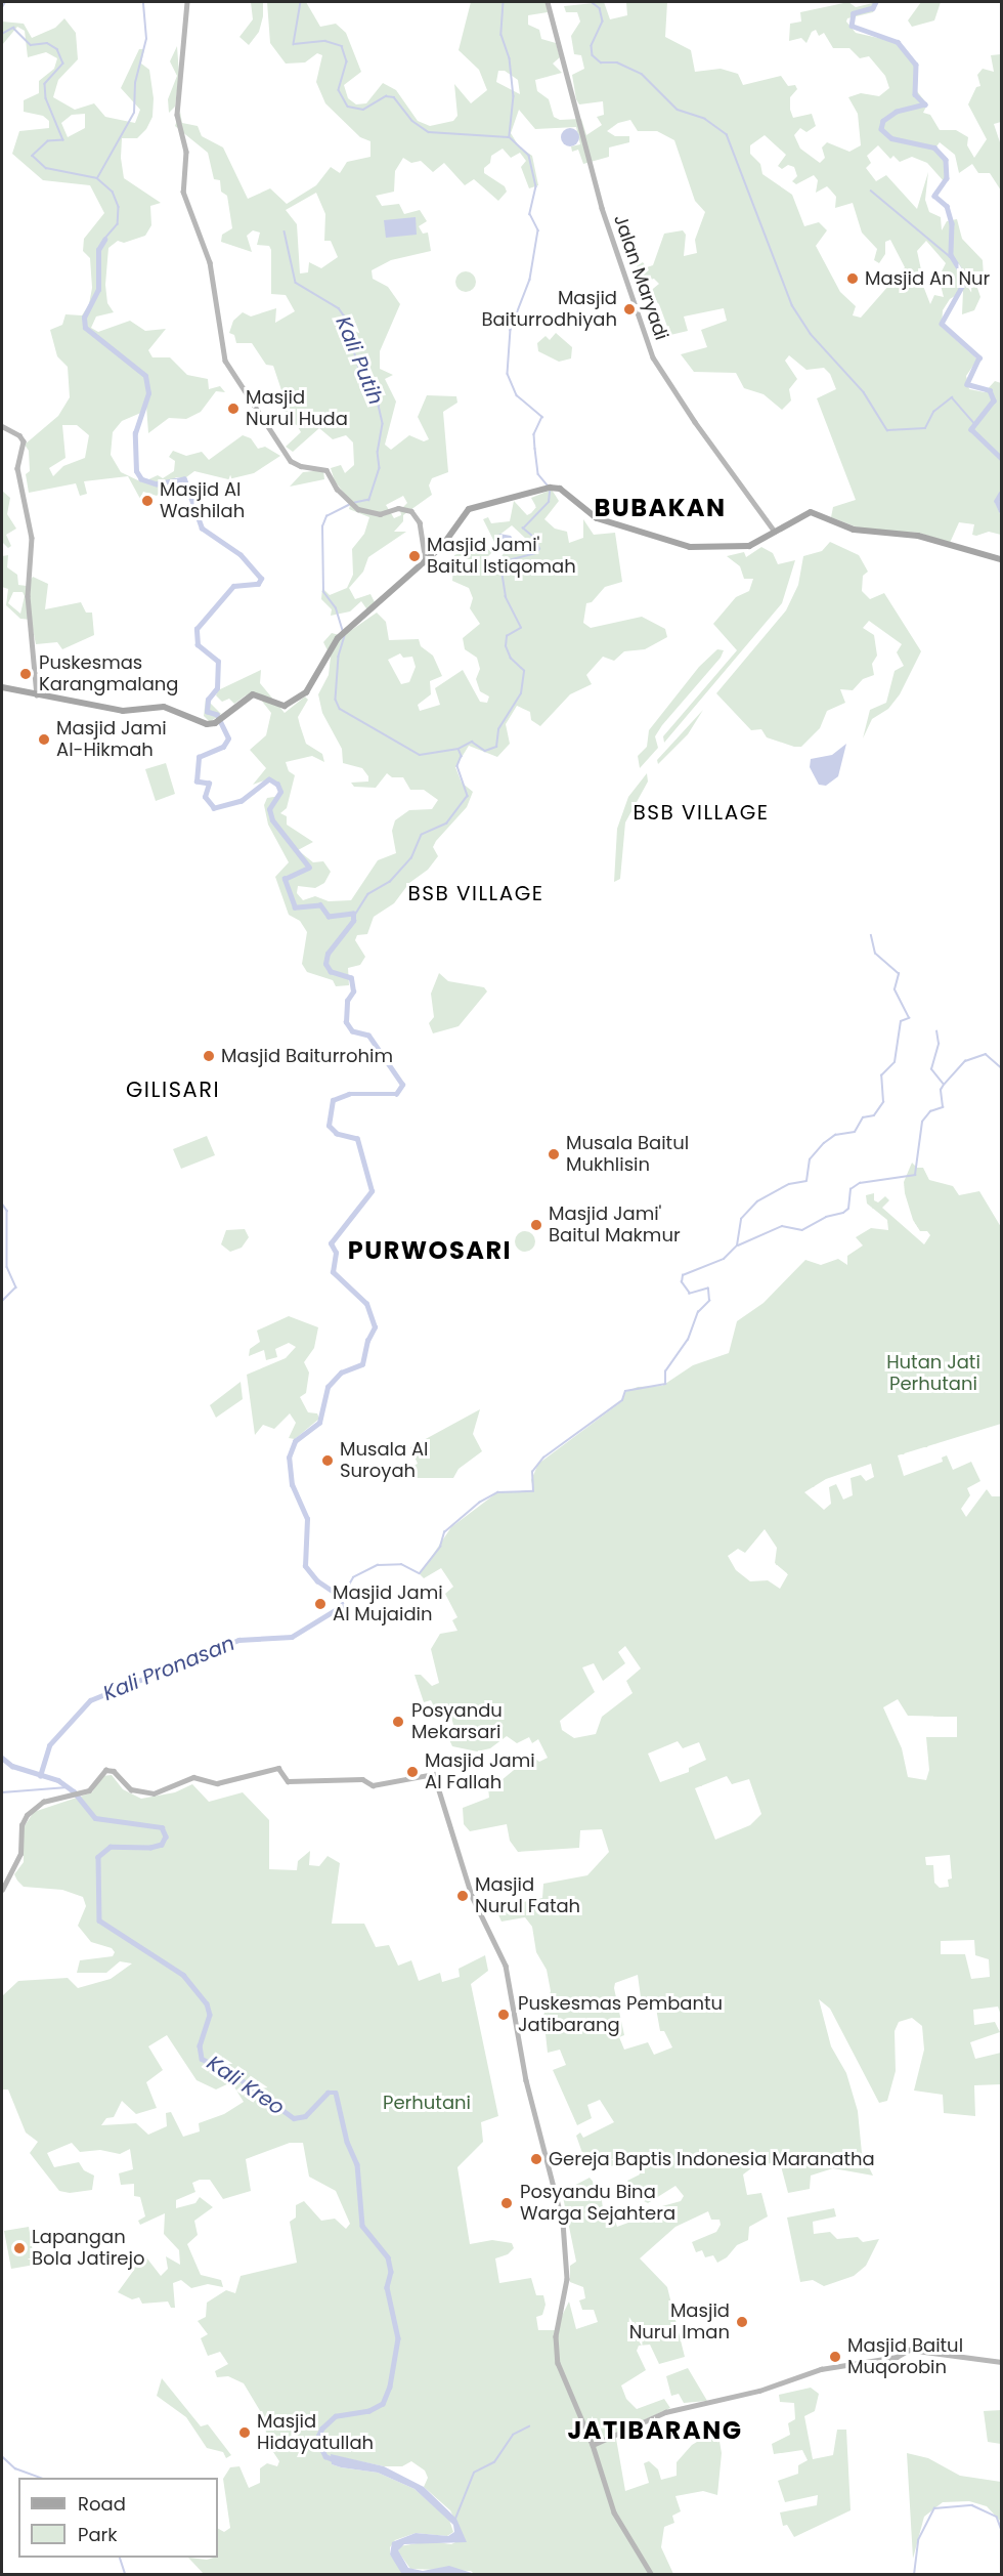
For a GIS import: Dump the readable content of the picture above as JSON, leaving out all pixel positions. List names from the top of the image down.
{
  "streets": {
    "street": ["Jalan Maryadi"]
  },
  "districts": [
    "BUBAKAN",
    "BSB VILLAGE",
    "BSB VILLAGE",
    "GILISARI",
    "PURWOSARI",
    "JATIBARANG"
  ],
  "water": ["Kali Putih", "Kali Pronasan", "Kali Kreo"],
  "parks": ["Hutan Jati Perhutani", "Perhutani"],
  "places": [
    "Masjid An Nur",
    "Masjid Baiturrodhiyah",
    "Masjid Nurul Huda",
    "Masjid Al Washilah",
    "Masjid Jami' Baitul Istiqomah",
    "Puskesmas Karangmalang",
    "Masjid Jami Al-Hikmah",
    "Masjid Baiturrohim",
    "Musala Baitul Mukhlisin",
    "Masjid Jami' Baitul Makmur",
    "Musala Al Suroyah",
    "Masjid Jami Al Mujaidin",
    "Posyandu Mekarsari",
    "Masjid Jami Al Fallah",
    "Masjid Nurul Fatah",
    "Puskesmas Pembantu Jatibarang",
    "Gereja Baptis Indonesia Maranatha",
    "Posyandu Bina Warga Sejahtera",
    "Lapangan Bola Jatirejo",
    "Masjid Nurul Iman",
    "Masjid Baitul Muqorobin",
    "Masjid Hidayatullah"
  ],
  "legend": ["Road", "Park"]
}
